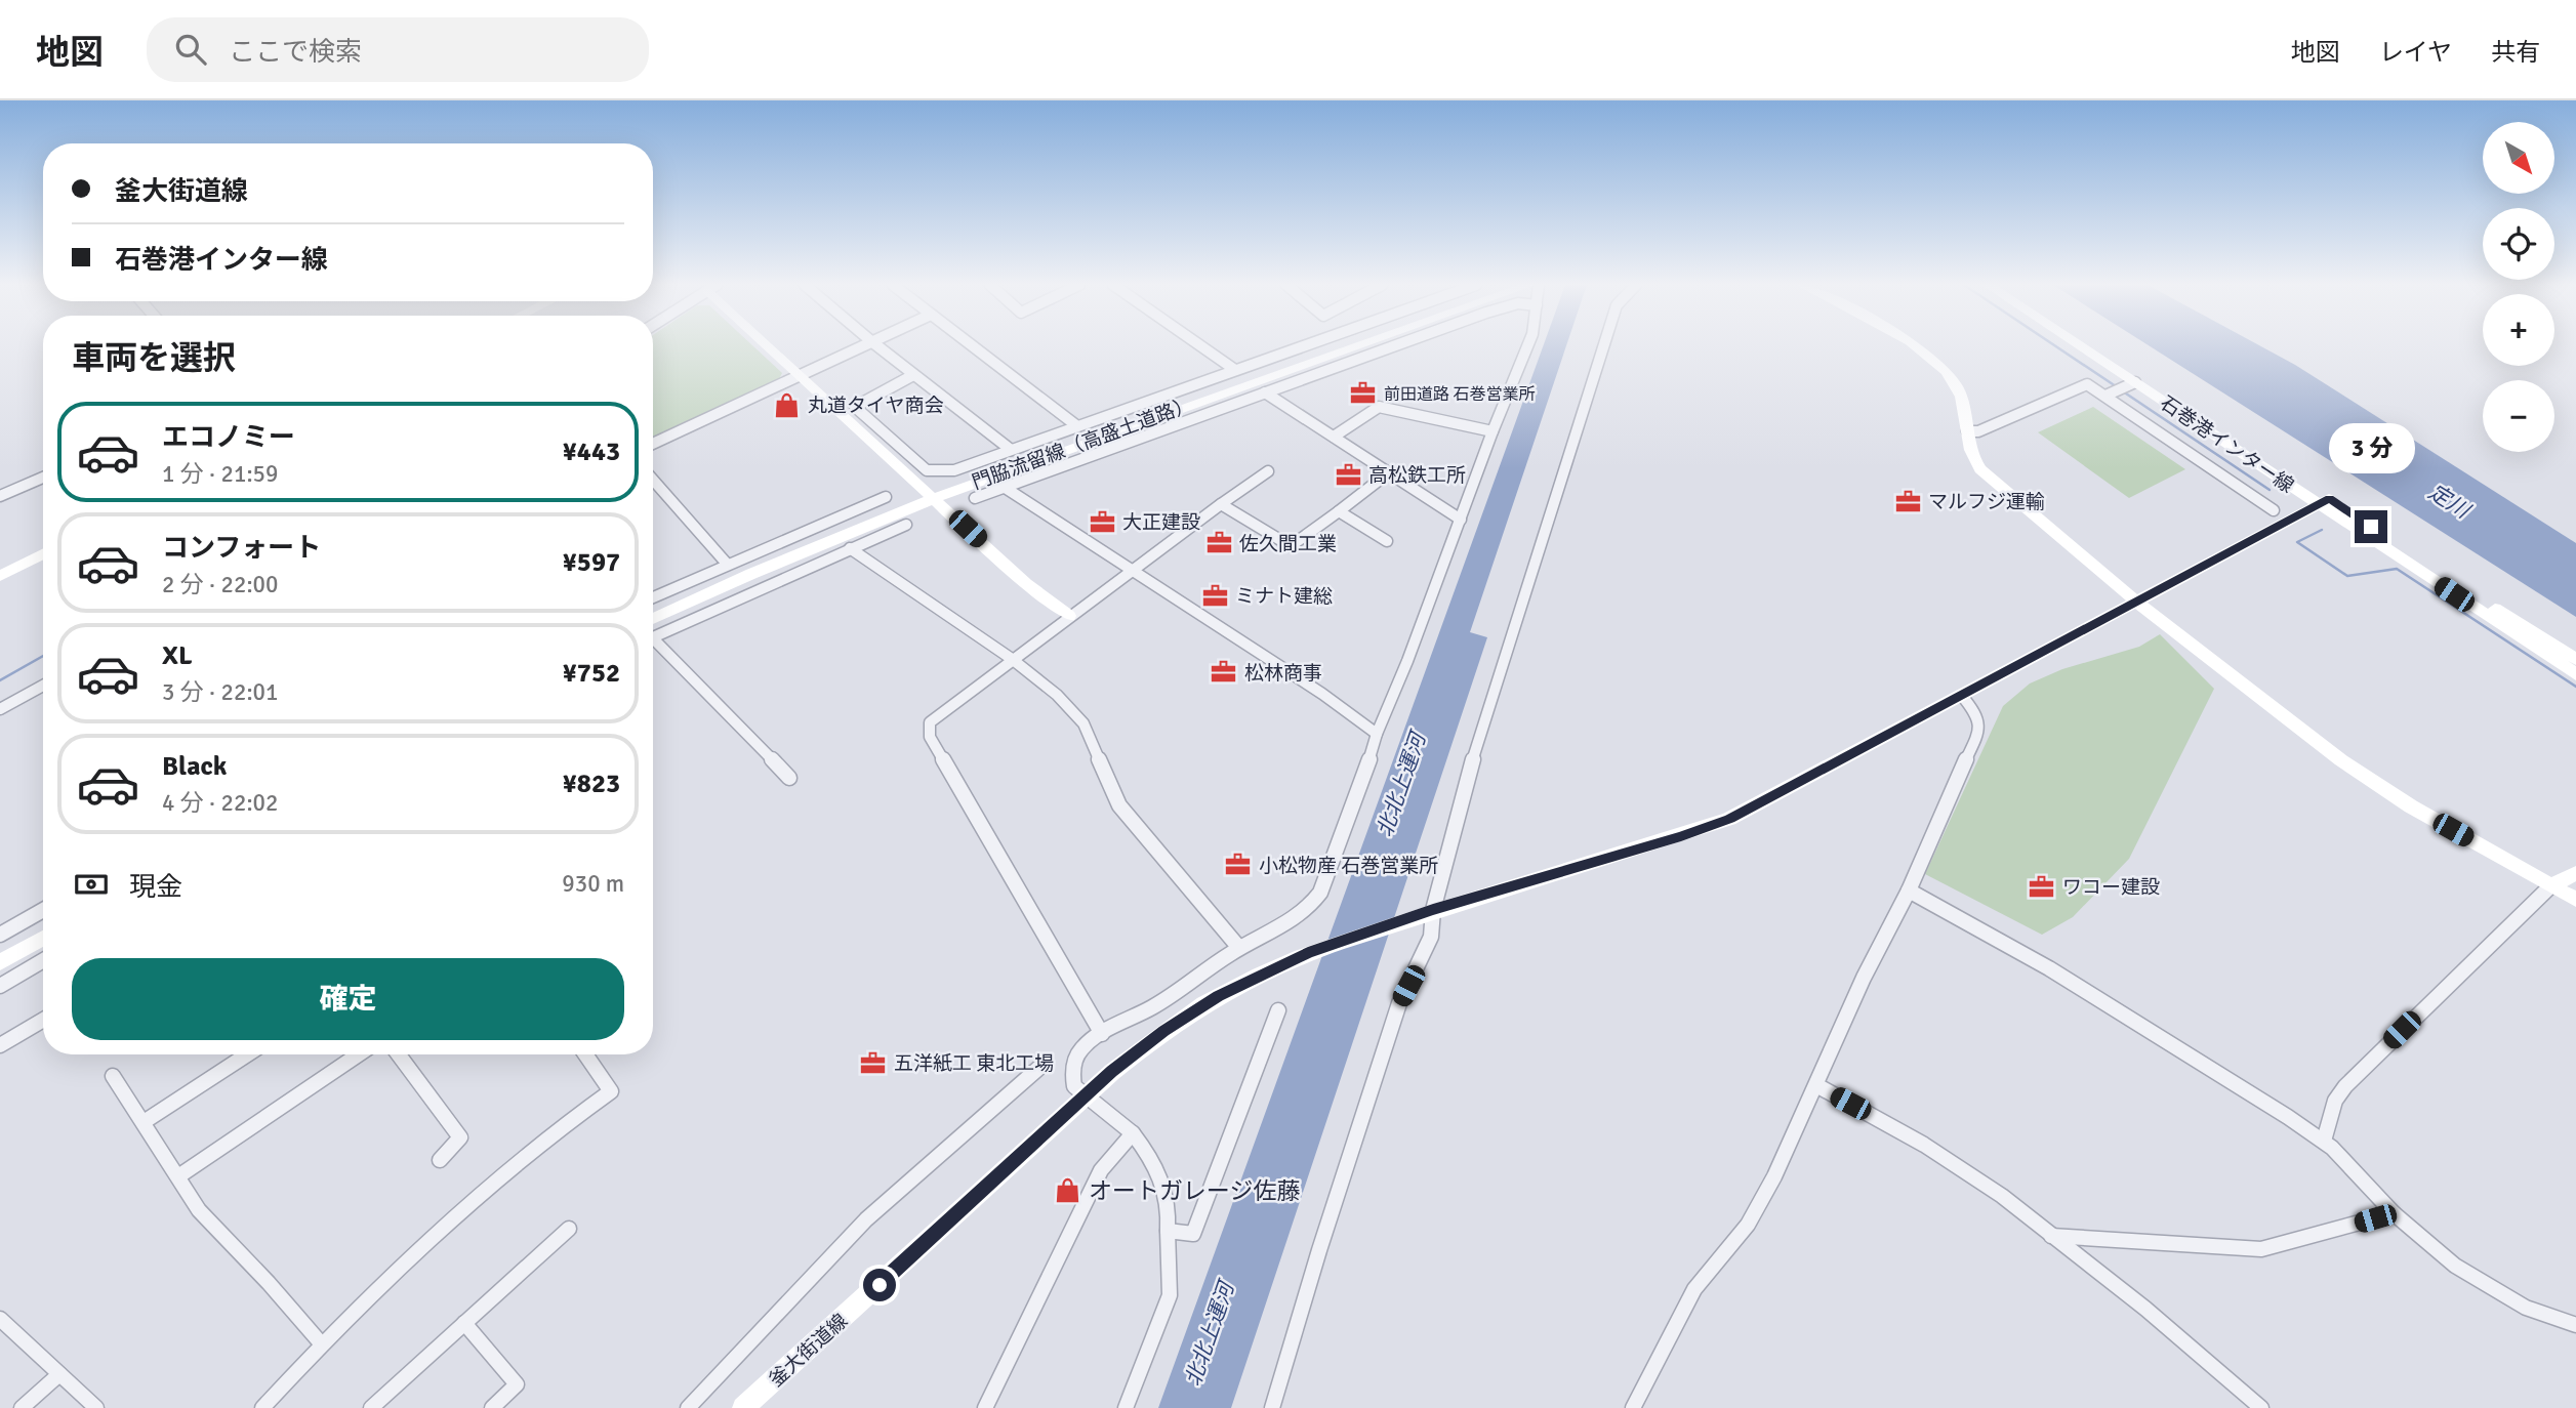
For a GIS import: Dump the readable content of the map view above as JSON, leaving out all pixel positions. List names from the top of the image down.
{
  "streets": {
    "street": ["門脇流留線（高盛土道路）", "石巻港インター線", "釜大街道線"]
  },
  "crossings": [
    ["石巻港インター線", "釜大街道線"]
  ],
  "water": ["定川", "北北上運河"],
  "places": {
    "office": [
      "前田道路 石巻営業所",
      "高松鉄工所",
      "マルフジ運輸",
      "大正建設",
      "佐久間工業",
      "ミナト建総",
      "松林商事",
      "小松物産 石巻営業所",
      "ワコー建設",
      "五洋紙工 東北工場"
    ],
    "shop": ["丸道タイヤ商会", "オートガレージ佐藤"]
  },
  "north": "bottom right",
  "page": {
    "header": "地図",
    "search": "ここで検索",
    "nav": ["地図", "レイヤ", "共有"],
    "map_buttons": ["+", "−"],
    "banner": ["釜大街道線", "石巻港インター線"],
    "heading": "車両を選択",
    "list": [
      {
        "name": "エコノミー",
        "note": "1 分 · 21:59",
        "value": "¥443"
      },
      {
        "name": "コンフォート",
        "note": "2 分 · 22:00",
        "value": "¥597"
      },
      {
        "name": "XL",
        "note": "3 分 · 22:01",
        "value": "¥752"
      },
      {
        "name": "Black",
        "note": "4 分 · 22:02",
        "value": "¥823"
      }
    ],
    "bubble": "3 分",
    "pay": ["現金", "930 m"],
    "buttons": "確定"
  }
}
